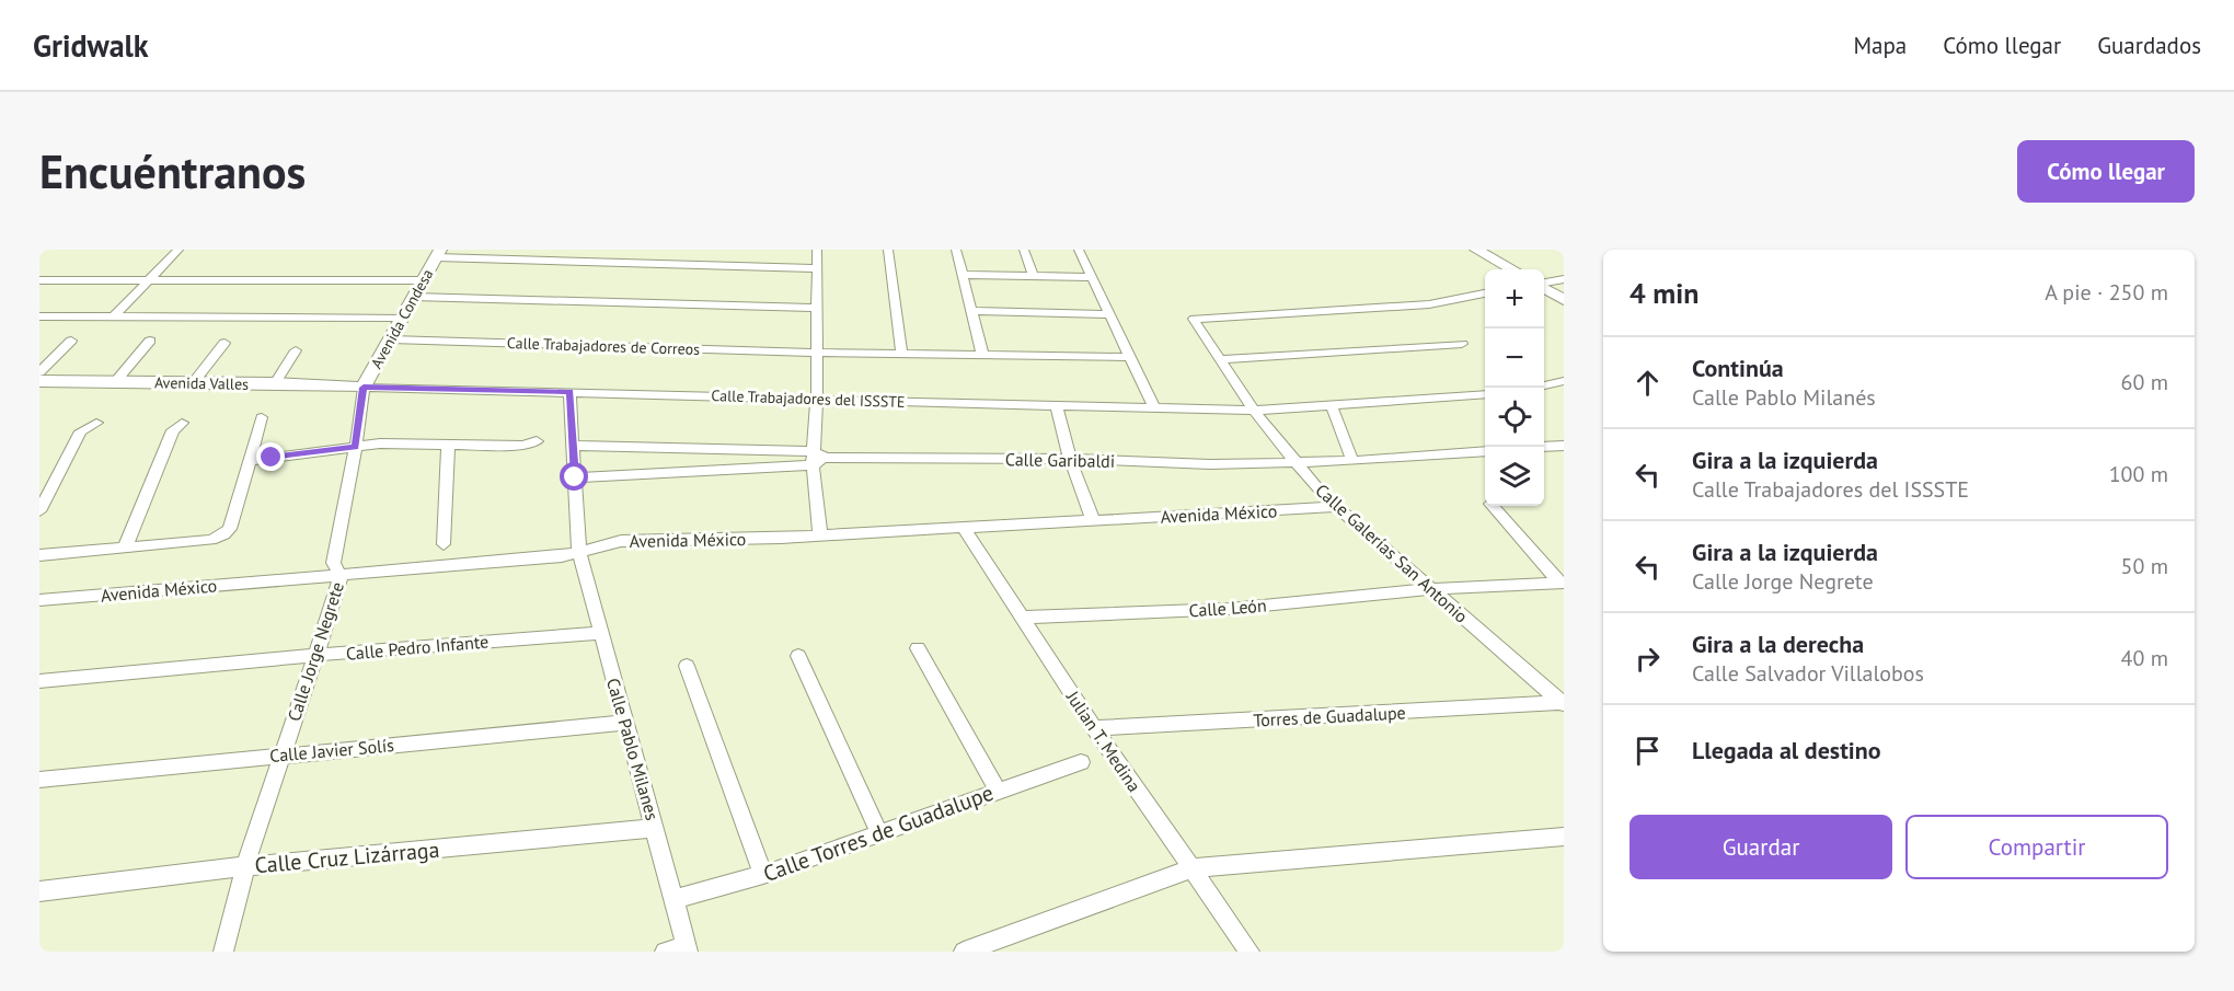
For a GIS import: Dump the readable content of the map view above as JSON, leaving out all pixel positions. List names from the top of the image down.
{
  "streets": {
    "street": [
      "Avenida Condesa",
      "Calle Trabajadores de Correos",
      "Avenida Valles",
      "Calle Trabajadores del ISSSTE",
      "Calle Garibaldi",
      "Avenida México",
      "Calle Galerías San Antonio",
      "Calle León",
      "Calle Pedro Infante",
      "Calle Jorge Negrete",
      "Torres de Guadalupe",
      "Julian T. Medina",
      "Calle Pablo Milanes",
      "Calle Javier Solís",
      "Calle Torres de Guadalupe",
      "Calle Cruz Lizárraga"
    ]
  },
  "crossings": [
    ["Avenida Condesa", "Calle Trabajadores de Correos"],
    ["Avenida Condesa", "Avenida Valles"],
    ["Avenida Condesa", "Calle Trabajadores del ISSSTE"],
    ["Avenida Condesa", "Calle Jorge Negrete"],
    ["Avenida Valles", "Calle Trabajadores del ISSSTE"],
    ["Avenida Valles", "Calle Jorge Negrete"],
    ["Calle Trabajadores del ISSSTE", "Calle Galerías San Antonio"],
    ["Calle Trabajadores del ISSSTE", "Calle Jorge Negrete"],
    ["Calle Trabajadores del ISSSTE", "Calle Pablo Milanes"],
    ["Calle Garibaldi", "Calle Galerías San Antonio"],
    ["Calle Garibaldi", "Calle Pablo Milanes"],
    ["Avenida México", "Calle Galerías San Antonio"],
    ["Avenida México", "Calle Jorge Negrete"],
    ["Avenida México", "Julian T. Medina"],
    ["Avenida México", "Calle Pablo Milanes"],
    ["Calle Galerías San Antonio", "Calle León"],
    ["Calle Galerías San Antonio", "Torres de Guadalupe"],
    ["Calle León", "Julian T. Medina"],
    ["Calle Pedro Infante", "Calle Jorge Negrete"],
    ["Calle Pedro Infante", "Calle Pablo Milanes"],
    ["Calle Jorge Negrete", "Calle Javier Solís"],
    ["Calle Jorge Negrete", "Calle Cruz Lizárraga"],
    ["Torres de Guadalupe", "Julian T. Medina"],
    ["Calle Pablo Milanes", "Calle Javier Solís"],
    ["Calle Pablo Milanes", "Calle Torres de Guadalupe"],
    ["Calle Pablo Milanes", "Calle Cruz Lizárraga"]
  ],
  "page": {
    "header": "Gridwalk",
    "nav": ["Mapa", "Cómo llegar", "Guardados"],
    "buttons": [
      "Cómo llegar",
      ["Guardar", "Compartir"]
    ],
    "title": "Encuéntranos",
    "heading": ["4 min", "A pie · 250 m"],
    "map_buttons": ["+", "−"],
    "list": [
      ["Continúa", "Calle Pablo Milanés", "60 m"],
      ["Gira a la izquierda", "Calle Trabajadores del ISSSTE", "100 m"],
      ["Gira a la izquierda", "Calle Jorge Negrete", "50 m"],
      ["Gira a la derecha", "Calle Salvador Villalobos", "40 m"],
      "Llegada al destino"
    ]
  }
}
